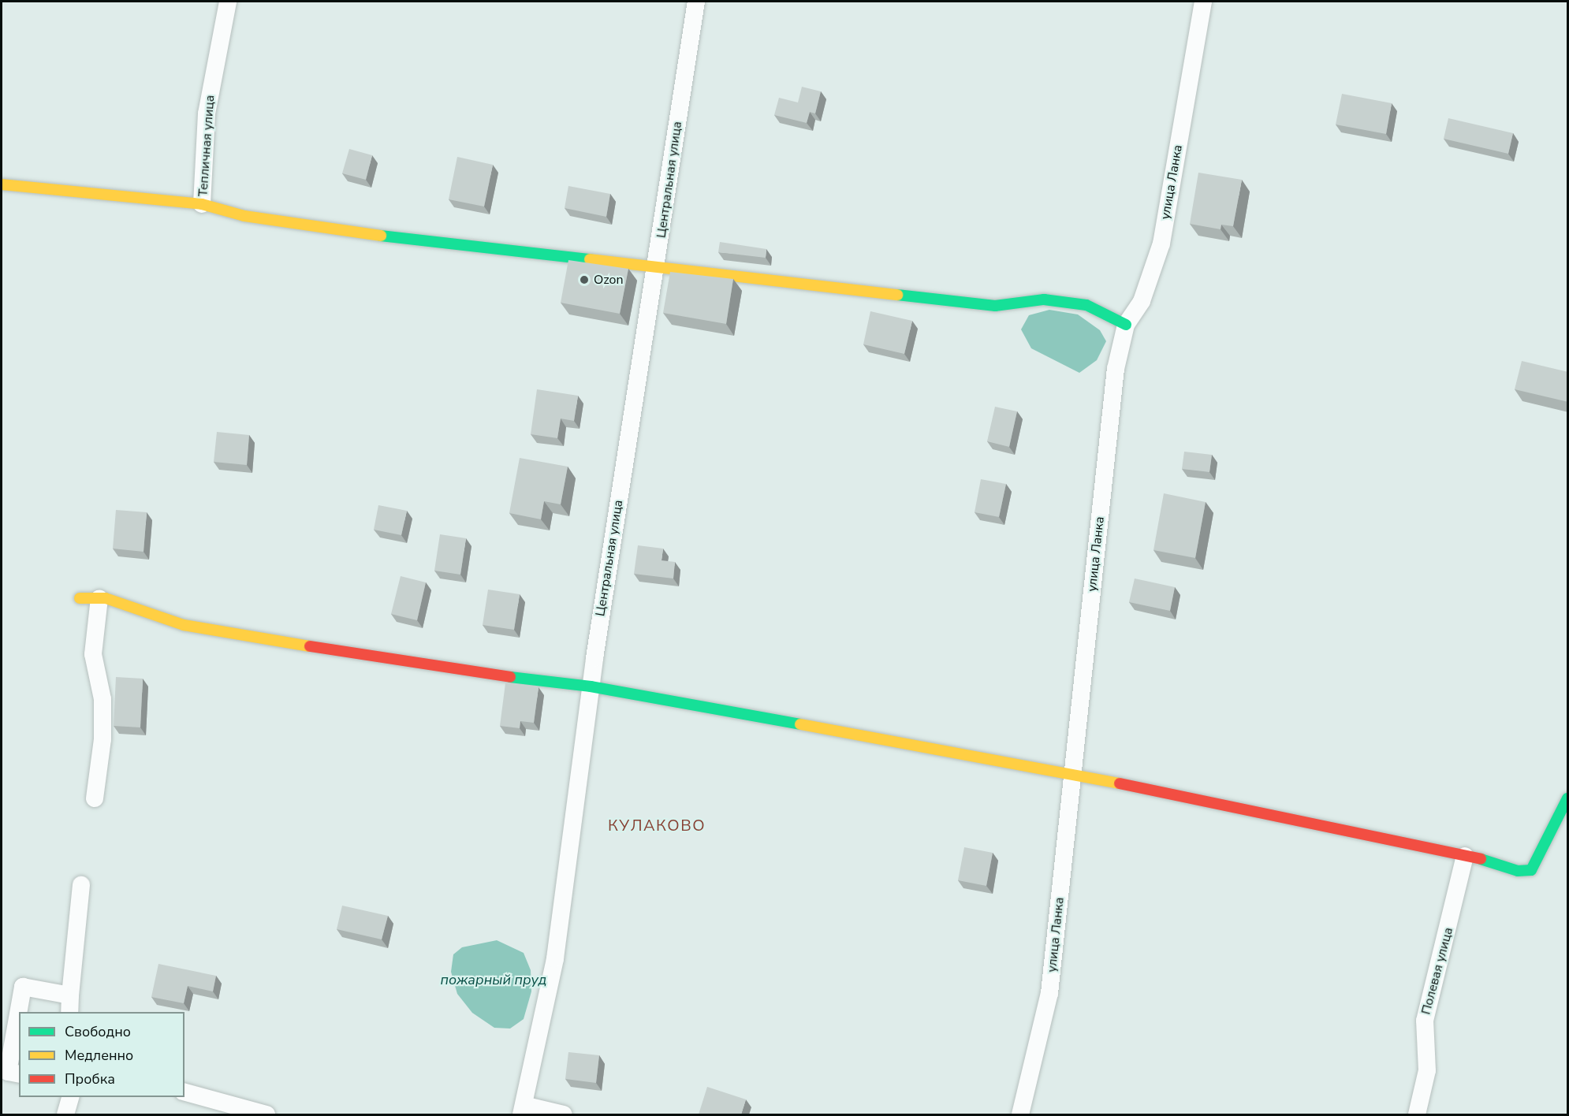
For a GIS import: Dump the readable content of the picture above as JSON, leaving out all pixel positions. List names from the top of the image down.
{
  "streets": {
    "street": [
      "Тепличная улица",
      "Центральная улица",
      "улица Ланка",
      "Полевая улица"
    ]
  },
  "districts": ["КУЛАКОВО"],
  "water": ["пожарный пруд"],
  "places": ["Ozon"],
  "legend": ["Свободно", "Медленно", "Пробка"]
}
